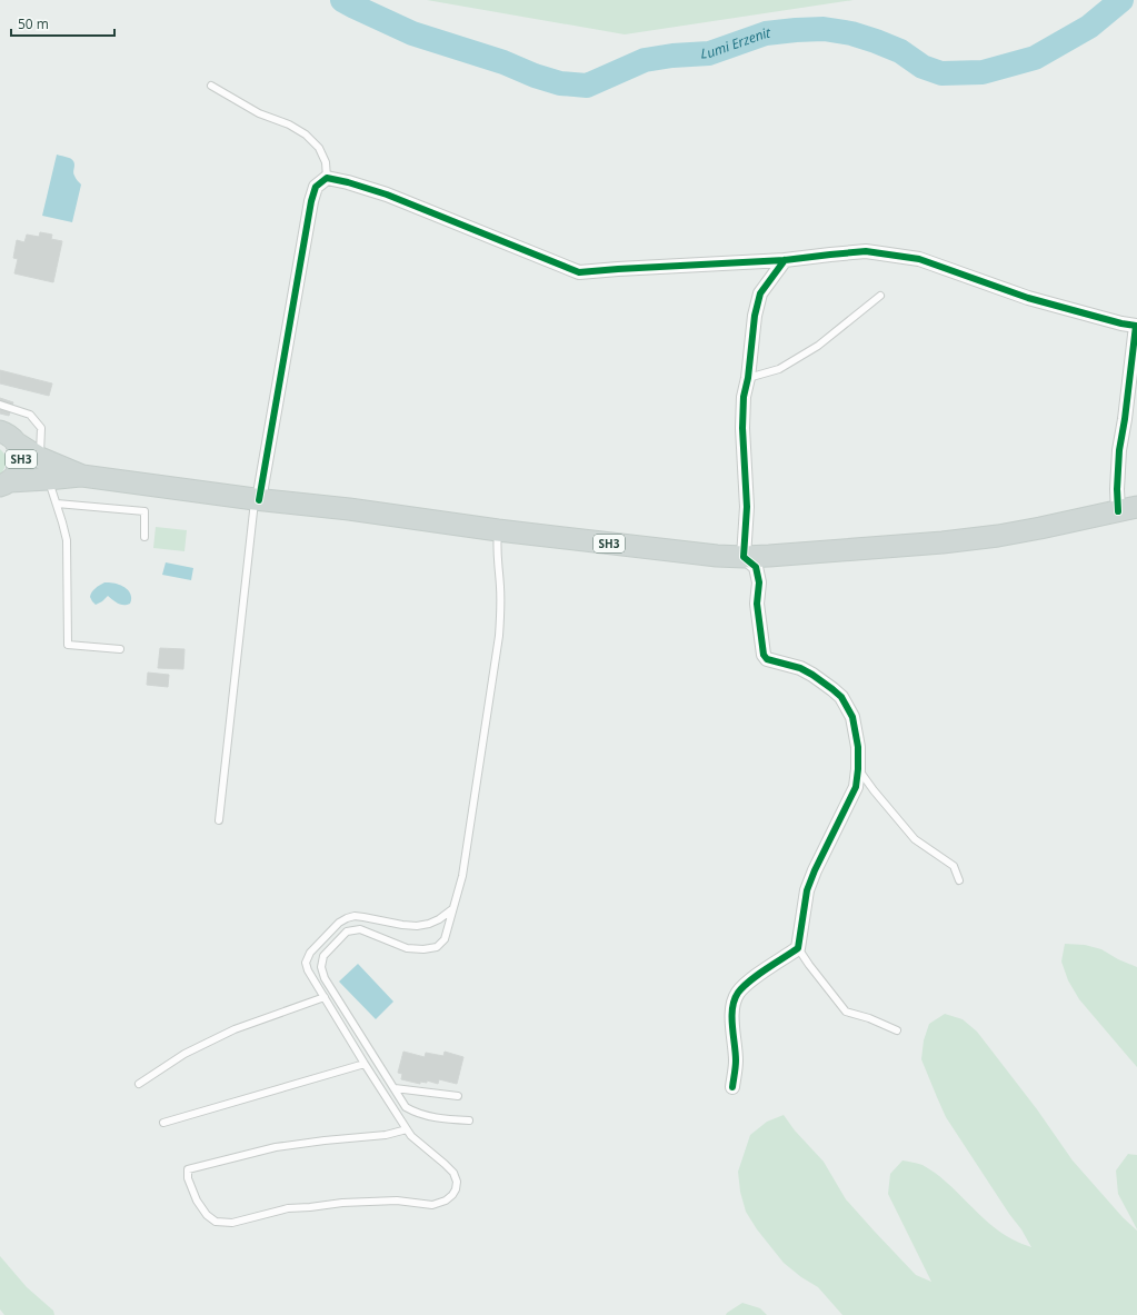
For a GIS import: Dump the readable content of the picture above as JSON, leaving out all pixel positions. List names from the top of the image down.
{
  "streets": {
    "main road": ["SH3"]
  },
  "water": ["Lumi Erzenit"],
  "scale_bar": "50 m"
}
